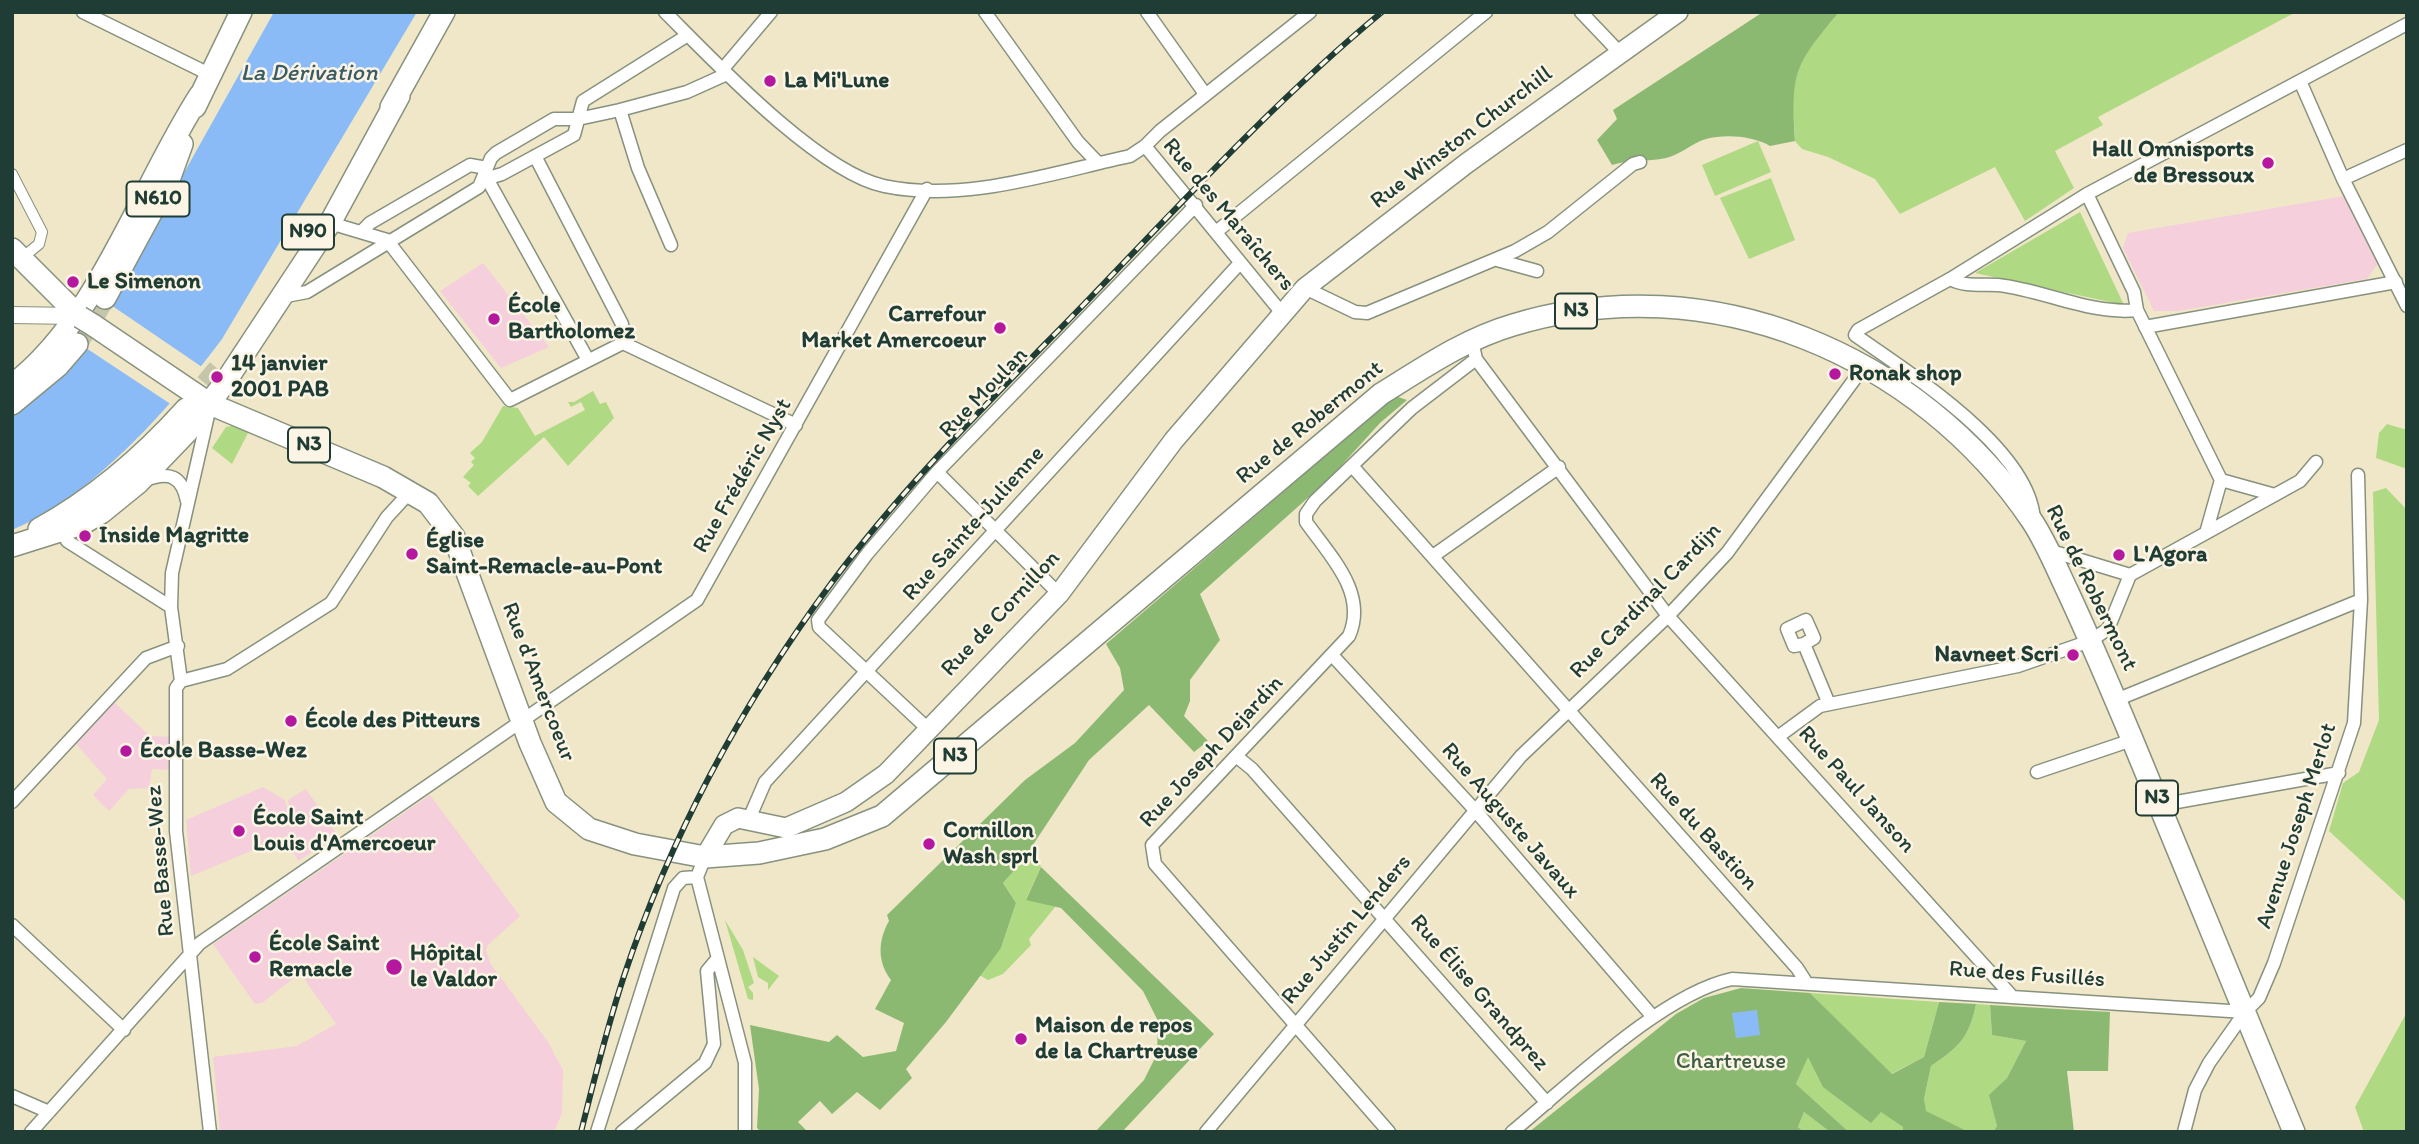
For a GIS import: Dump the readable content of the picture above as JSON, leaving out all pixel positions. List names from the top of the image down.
{
  "streets": {
    "main road": [
      "Rue Winston Churchill",
      "N610",
      "N90",
      "N3",
      "Rue de Robermont",
      "Rue de Cornillon",
      "Rue d'Amercoeur"
    ],
    "street": [
      "Rue des Maraîchers",
      "Rue Moulan",
      "Rue Frédéric Nyst",
      "Rue Sainte-Julienne",
      "Rue Cardinal Cardijn",
      "Rue Joseph Dejardin",
      "Rue Paul Janson",
      "Rue Auguste Javaux",
      "Avenue Joseph Merlot",
      "Rue du Bastion",
      "Rue Basse-Wez",
      "Rue Justin Lenders",
      "Rue des Fusillés",
      "Rue Élise Grandprez"
    ]
  },
  "crossings": [
    ["Rue Winston Churchill", "Rue des Maraîchers"],
    ["Rue Winston Churchill", "Rue de Cornillon"],
    ["N610", "N3"],
    ["Rue des Maraîchers", "Rue Moulan"],
    ["Rue des Maraîchers", "Rue Frédéric Nyst"],
    ["Rue des Maraîchers", "Rue Sainte-Julienne"],
    ["Rue des Maraîchers", "Rue de Cornillon"],
    ["N3", "Rue de Robermont"],
    ["N3", "Rue d'Amercoeur"],
    ["N3", "Avenue Joseph Merlot"],
    ["N3", "Rue Basse-Wez"],
    ["N3", "Rue des Fusillés"],
    ["Rue Moulan", "Rue Sainte-Julienne"],
    ["Rue de Robermont", "Rue Cardinal Cardijn"],
    ["Rue de Robermont", "Rue d'Amercoeur"],
    ["Rue de Robermont", "Rue Paul Janson"],
    ["Rue de Robermont", "Avenue Joseph Merlot"],
    ["Rue de Robermont", "Rue des Fusillés"],
    ["Rue Frédéric Nyst", "Rue d'Amercoeur"],
    ["Rue Frédéric Nyst", "Rue Basse-Wez"],
    ["Rue Sainte-Julienne", "Rue de Cornillon"],
    ["Rue Cardinal Cardijn", "Rue Paul Janson"],
    ["Rue Cardinal Cardijn", "Rue du Bastion"],
    ["Rue Cardinal Cardijn", "Rue Justin Lenders"],
    ["Rue d'Amercoeur", "Rue Basse-Wez"],
    ["Rue Joseph Dejardin", "Rue Auguste Javaux"],
    ["Rue Joseph Dejardin", "Rue du Bastion"],
    ["Rue Joseph Dejardin", "Rue Justin Lenders"],
    ["Rue Joseph Dejardin", "Rue Élise Grandprez"],
    ["Rue Paul Janson", "Rue des Fusillés"],
    ["Rue Auguste Javaux", "Rue Justin Lenders"],
    ["Rue Auguste Javaux", "Rue des Fusillés"],
    ["Avenue Joseph Merlot", "Rue des Fusillés"],
    ["Rue du Bastion", "Rue des Fusillés"],
    ["Rue Justin Lenders", "Rue Élise Grandprez"],
    ["Rue des Fusillés", "Rue Élise Grandprez"]
  ],
  "water": ["La Dérivation"],
  "parks": ["Chartreuse"],
  "places": [
    "La Mi'Lune",
    "Hall Omnisports de Bressoux",
    "Le Simenon",
    "École Bartholomez",
    "Carrefour Market Amercoeur",
    "Ronak shop",
    "14 janvier 2001 PAB",
    "Inside Magritte",
    "Église Saint-Remacle-au-Pont",
    "L'Agora",
    "Navneet Scri",
    "École des Pitteurs",
    "École Basse-Wez",
    "École Saint Louis d'Amercoeur",
    "Cornillon Wash sprl",
    "École Saint Remacle",
    "Hôpital le Valdor",
    "Maison de repos de la Chartreuse"
  ]
}
